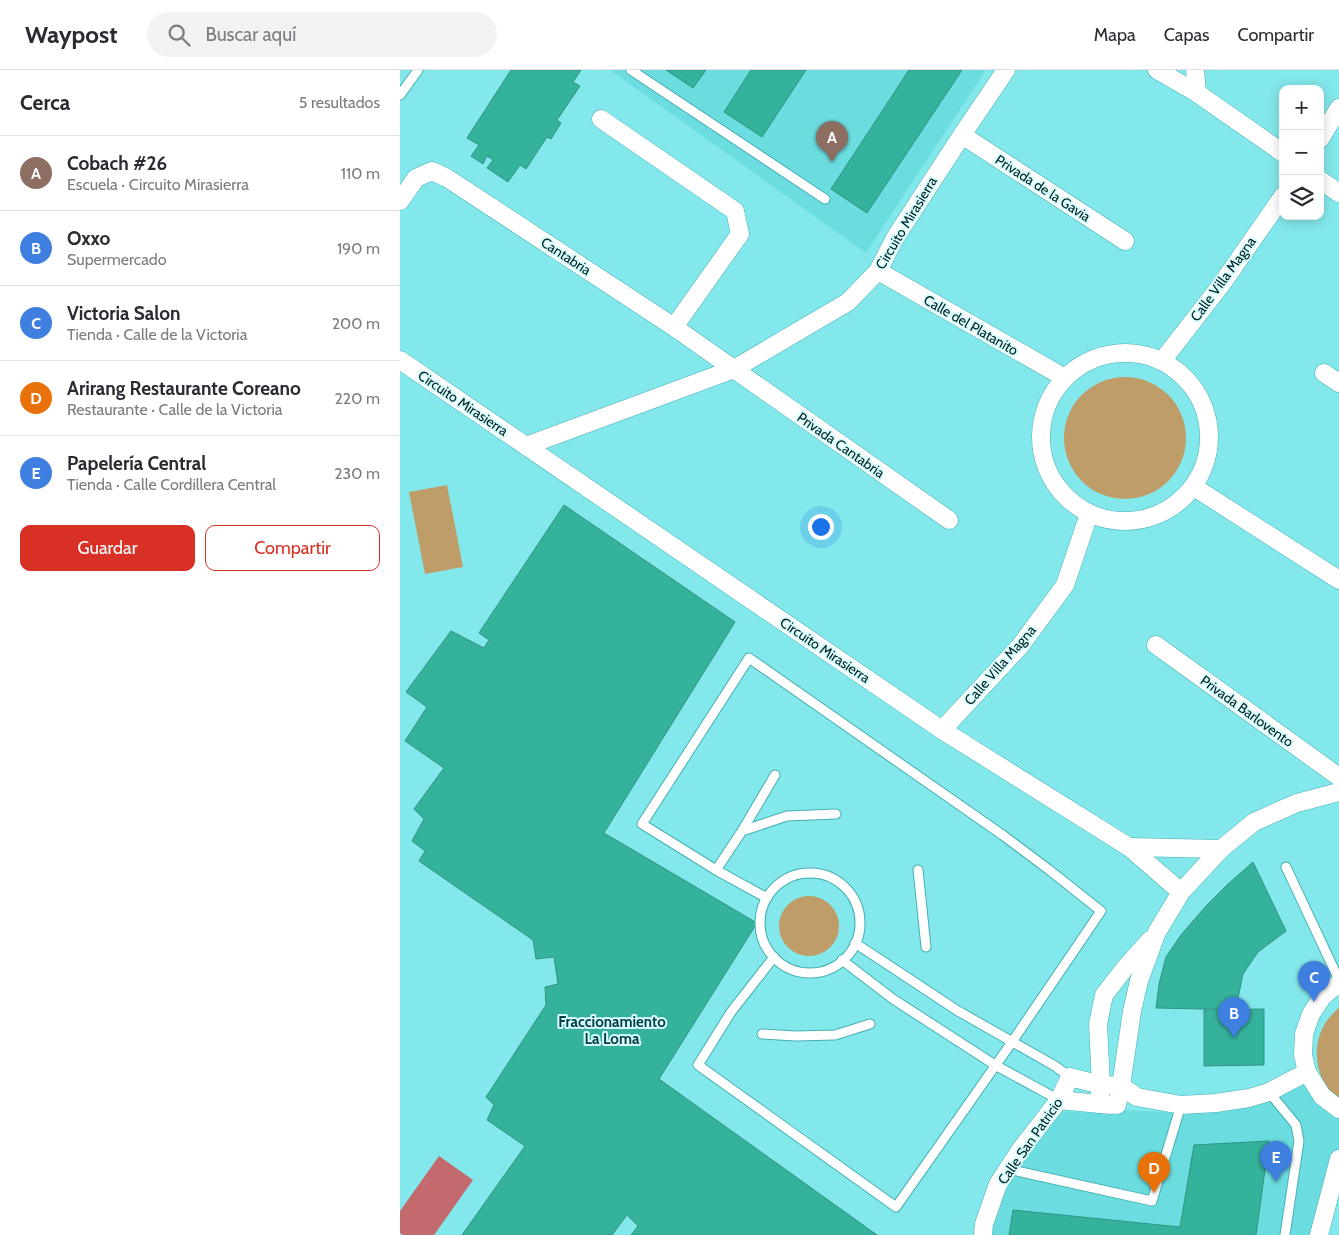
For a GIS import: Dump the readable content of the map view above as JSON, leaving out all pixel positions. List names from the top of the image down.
{
  "streets": {
    "street": [
      "Privada de la Gavia",
      "Circuito Mirasierra",
      "Cantabria",
      "Calle Villa Magna",
      "Calle del Platanito",
      "Privada Cantabria",
      "Privada Barlovento",
      "Calle San Patricio"
    ]
  },
  "crossings": [
    ["Privada de la Gavia", "Circuito Mirasierra"],
    ["Circuito Mirasierra", "Cantabria"],
    ["Circuito Mirasierra", "Calle Villa Magna"],
    ["Circuito Mirasierra", "Calle del Platanito"],
    ["Circuito Mirasierra", "Privada Cantabria"],
    ["Cantabria", "Privada Cantabria"],
    ["Calle Villa Magna", "Calle del Platanito"]
  ],
  "districts": ["Fraccionamiento La Loma"],
  "page": {
    "header": "Waypost",
    "search": "Buscar aquí",
    "nav": ["Mapa", "Capas", "Compartir"],
    "heading": ["Cerca", "5 resultados"],
    "map_buttons": ["+", "−"],
    "pins": [
      "A",
      "C",
      "B",
      "E",
      "D"
    ],
    "list": [
      {
        "mark": "A",
        "name": "Cobach #26",
        "note": "Escuela · Circuito Mirasierra",
        "value": "110 m"
      },
      {
        "mark": "B",
        "name": "Oxxo",
        "note": "Supermercado",
        "value": "190 m"
      },
      {
        "mark": "C",
        "name": "Victoria Salon",
        "note": "Tienda · Calle de la Victoria",
        "value": "200 m"
      },
      {
        "mark": "D",
        "name": "Arirang Restaurante Coreano",
        "note": "Restaurante · Calle de la Victoria",
        "value": "220 m"
      },
      {
        "mark": "E",
        "name": "Papelería Central",
        "note": "Tienda · Calle Cordillera Central",
        "value": "230 m"
      }
    ],
    "buttons": ["Guardar", "Compartir"]
  }
}
